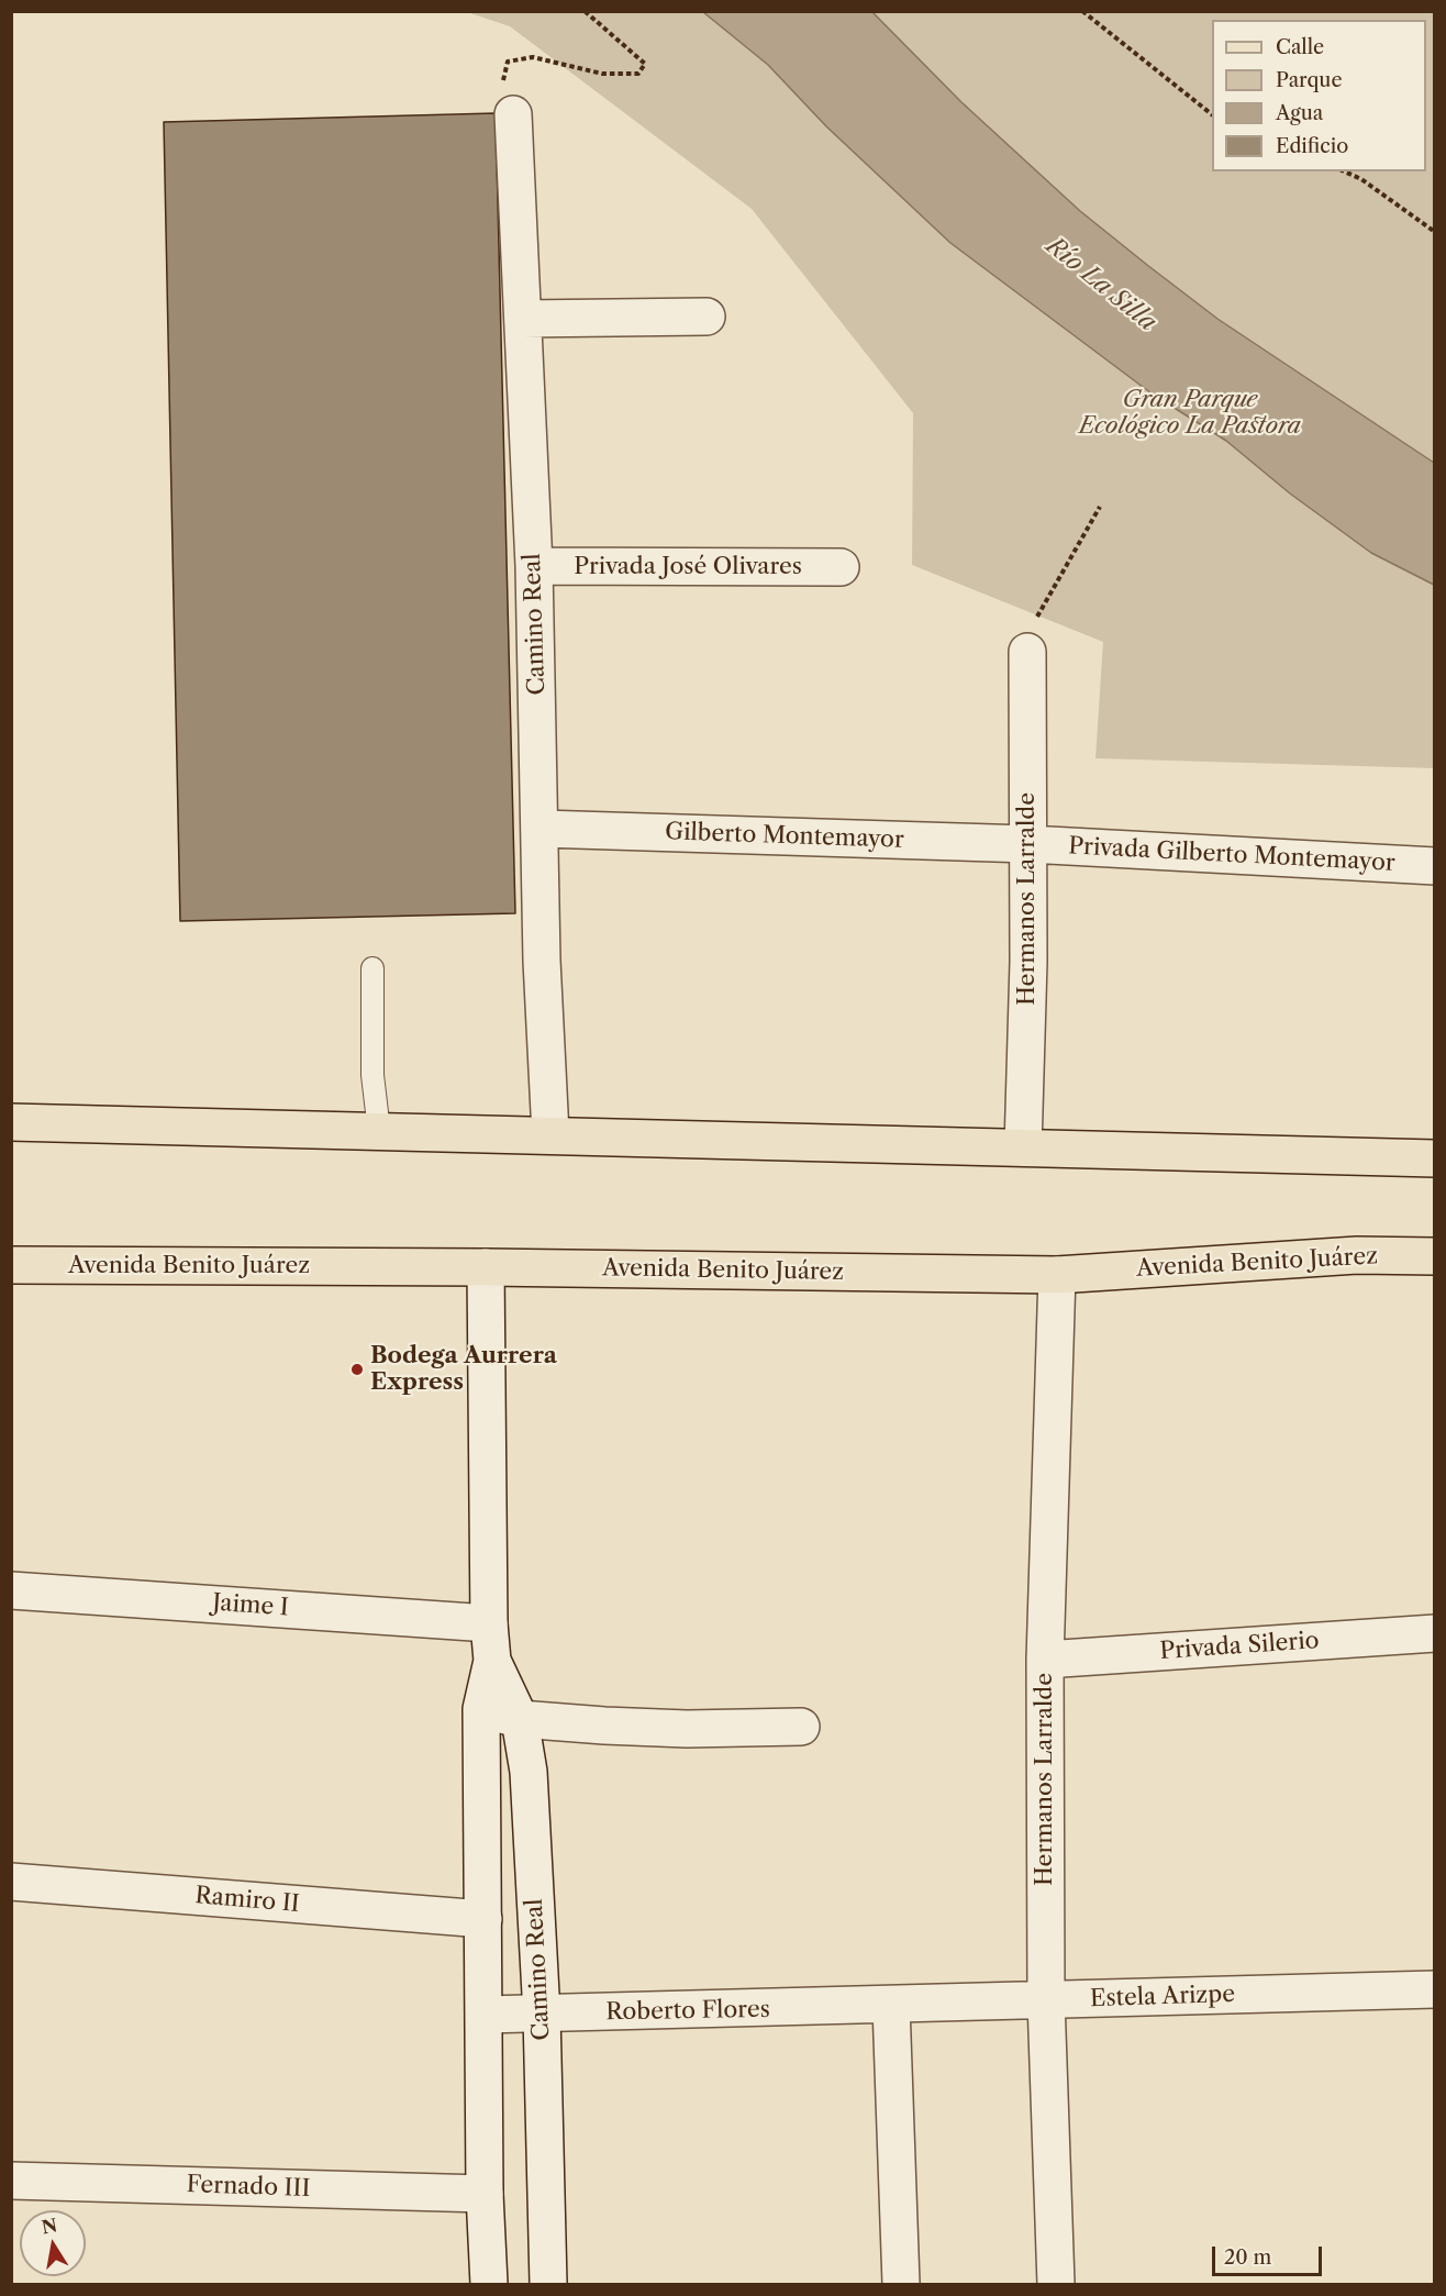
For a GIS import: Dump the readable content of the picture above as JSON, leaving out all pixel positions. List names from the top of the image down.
{
  "streets": {
    "main road": ["Avenida Benito Juárez"],
    "street": [
      "Privada José Olivares",
      "Camino Real",
      "Gilberto Montemayor",
      "Privada Gilberto Montemayor",
      "Hermanos Larralde",
      "Jaime I",
      "Privada Silerio",
      "Ramiro II",
      "Estela Arizpe",
      "Roberto Flores",
      "Fernado III"
    ]
  },
  "crossings": [
    ["Privada José Olivares", "Camino Real"],
    ["Camino Real", "Gilberto Montemayor"],
    ["Camino Real", "Avenida Benito Juárez"],
    ["Camino Real", "Jaime I"],
    ["Camino Real", "Ramiro II"],
    ["Camino Real", "Roberto Flores"],
    ["Camino Real", "Fernado III"],
    ["Gilberto Montemayor", "Privada Gilberto Montemayor"],
    ["Gilberto Montemayor", "Hermanos Larralde"],
    ["Privada Gilberto Montemayor", "Hermanos Larralde"],
    ["Hermanos Larralde", "Avenida Benito Juárez"],
    ["Hermanos Larralde", "Privada Silerio"],
    ["Hermanos Larralde", "Estela Arizpe"],
    ["Estela Arizpe", "Roberto Flores"]
  ],
  "water": ["Río La Silla"],
  "parks": ["Gran Parque Ecológico La Pastora"],
  "places": ["Bodega Aurrera Express"],
  "legend": [
    "Calle",
    "Parque",
    "Agua",
    "Edificio"
  ],
  "scale_bar": "20 m",
  "north": "top"
}
